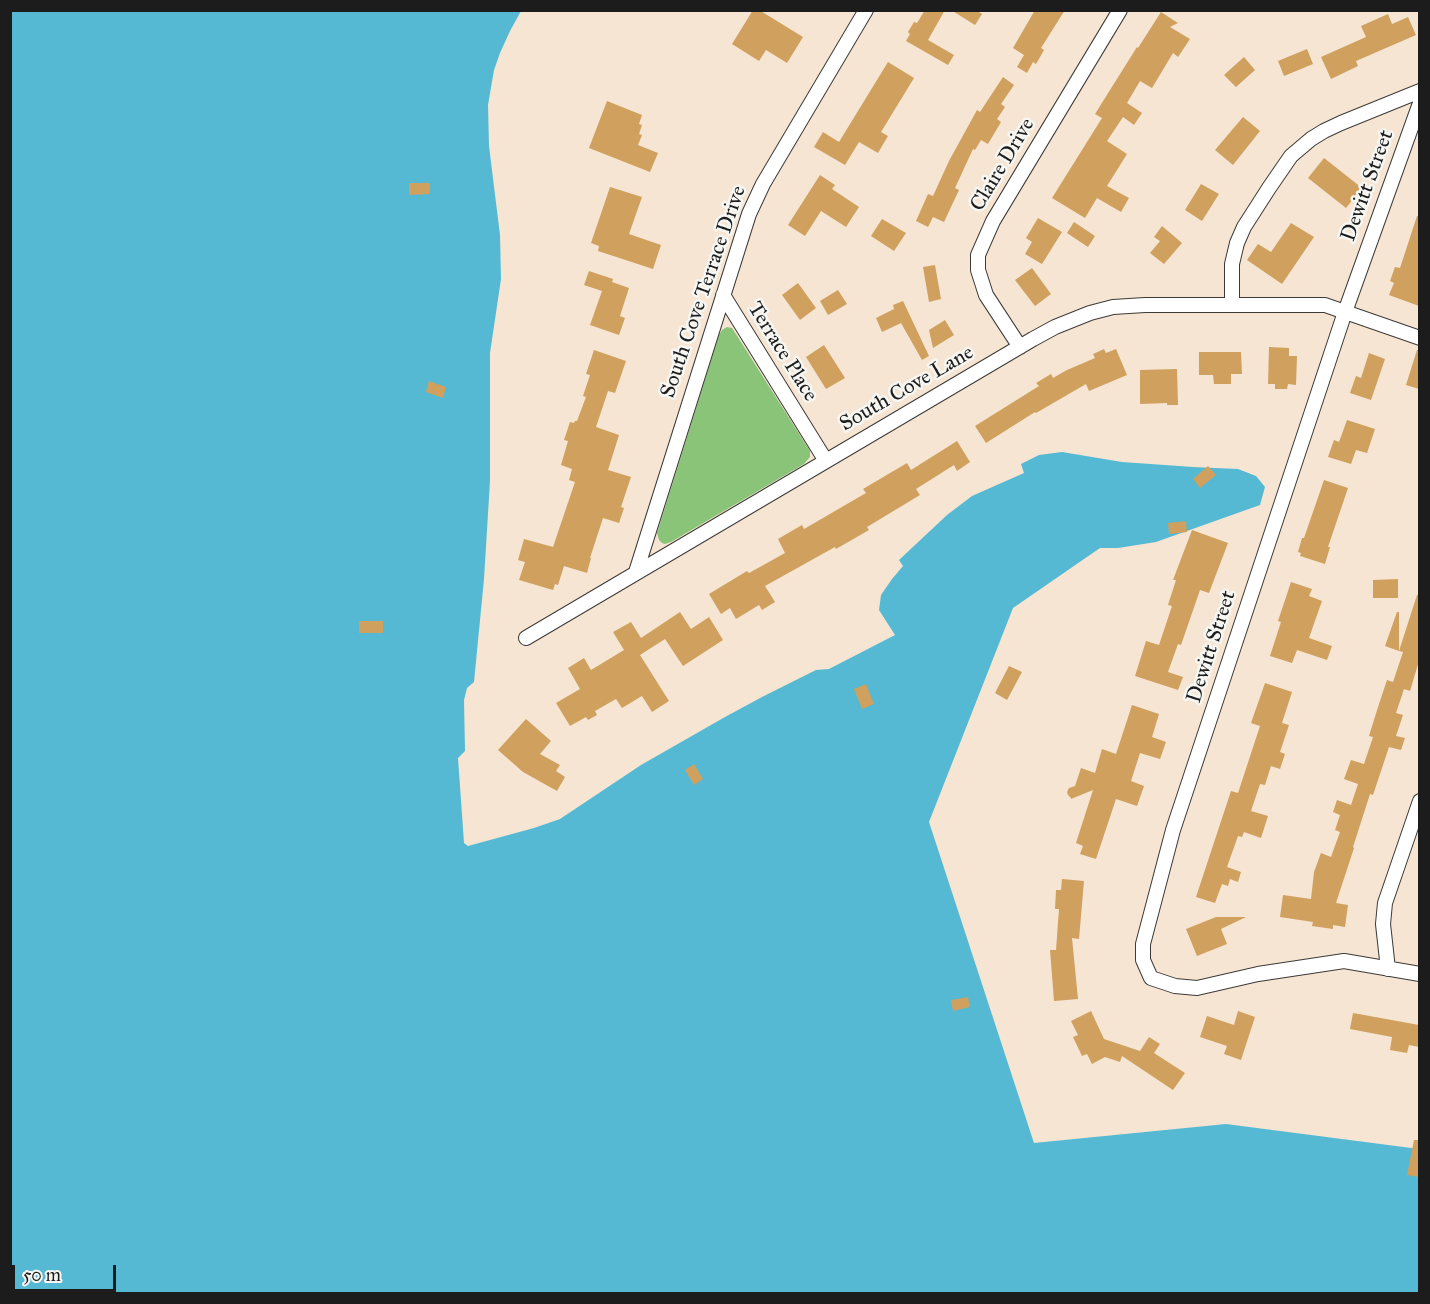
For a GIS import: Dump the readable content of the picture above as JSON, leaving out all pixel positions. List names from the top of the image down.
{
  "streets": {
    "street": [
      "Claire Drive",
      "Dewitt Street",
      "South Cove Terrace Drive",
      "Terrace Place",
      "South Cove Lane"
    ]
  },
  "crossings": [
    ["Claire Drive", "South Cove Lane"],
    ["Dewitt Street", "South Cove Lane"],
    ["South Cove Terrace Drive", "Terrace Place"],
    ["South Cove Terrace Drive", "South Cove Lane"],
    ["Terrace Place", "South Cove Lane"]
  ],
  "scale_bar": "50 m"
}
